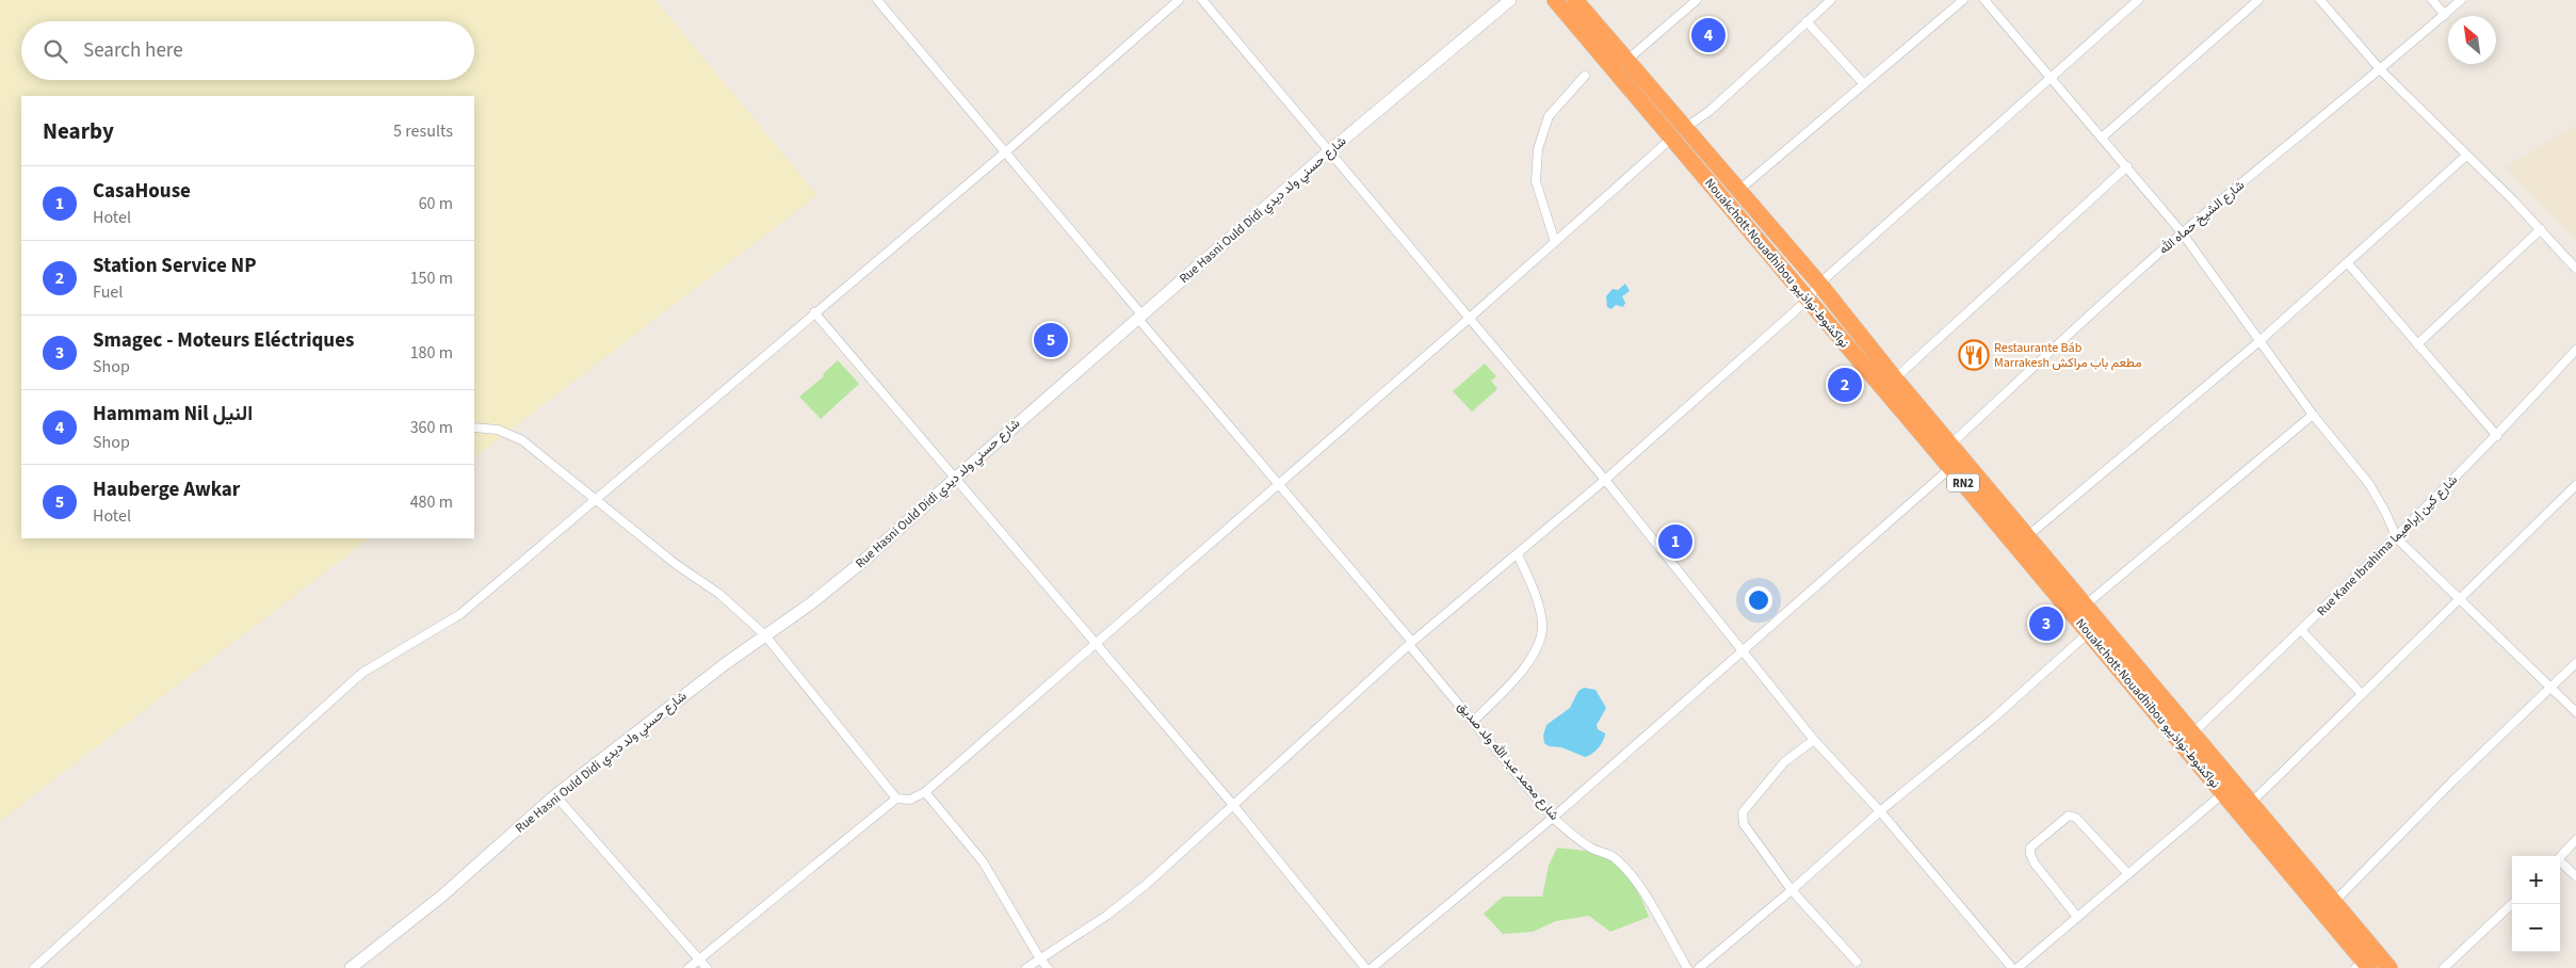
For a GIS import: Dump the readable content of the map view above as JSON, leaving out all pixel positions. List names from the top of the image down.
{
  "streets": {
    "highway": ["Nouakchott-Nouadhibou نواكشوط-نواذيبو", "RN2"],
    "street": [
      "Rue Hasni Ould Didi شارع حسني ولد ديدي",
      "شارع الشيخ حماه الله",
      "Rue Kane Ibrahima شارع كين إبراهيما",
      "شارع محمد عبد الله ولد صديق"
    ]
  },
  "crossings": [
    ["Rue Hasni Ould Didi شارع حسني ولد ديدي", "شارع محمد عبد الله ولد صديق"],
    ["شارع الشيخ حماه الله", "Nouakchott-Nouadhibou نواكشوط-نواذيبو"],
    ["Nouakchott-Nouadhibou نواكشوط-نواذيبو", "Rue Kane Ibrahima شارع كين إبراهيما"]
  ],
  "places": {
    "restaurant": ["Restaurante Báb Marrakesh مطعم باب مراكش"]
  },
  "north": "top left",
  "page": {
    "pins": [
      "4",
      "5",
      "2",
      "1",
      "3"
    ],
    "search": "Search here",
    "heading": ["Nearby", "5 results"],
    "list": [
      {
        "mark": "1",
        "name": "CasaHouse",
        "note": "Hotel",
        "value": "60 m"
      },
      {
        "mark": "2",
        "name": "Station Service NP",
        "note": "Fuel",
        "value": "150 m"
      },
      {
        "mark": "3",
        "name": "Smagec - Moteurs Eléctriques",
        "note": "Shop",
        "value": "180 m"
      },
      {
        "mark": "4",
        "name": "Hammam Nil النيل",
        "note": "Shop",
        "value": "360 m"
      },
      {
        "mark": "5",
        "name": "Hauberge Awkar",
        "note": "Hotel",
        "value": "480 m"
      }
    ],
    "map_buttons": ["+", "−"]
  }
}
